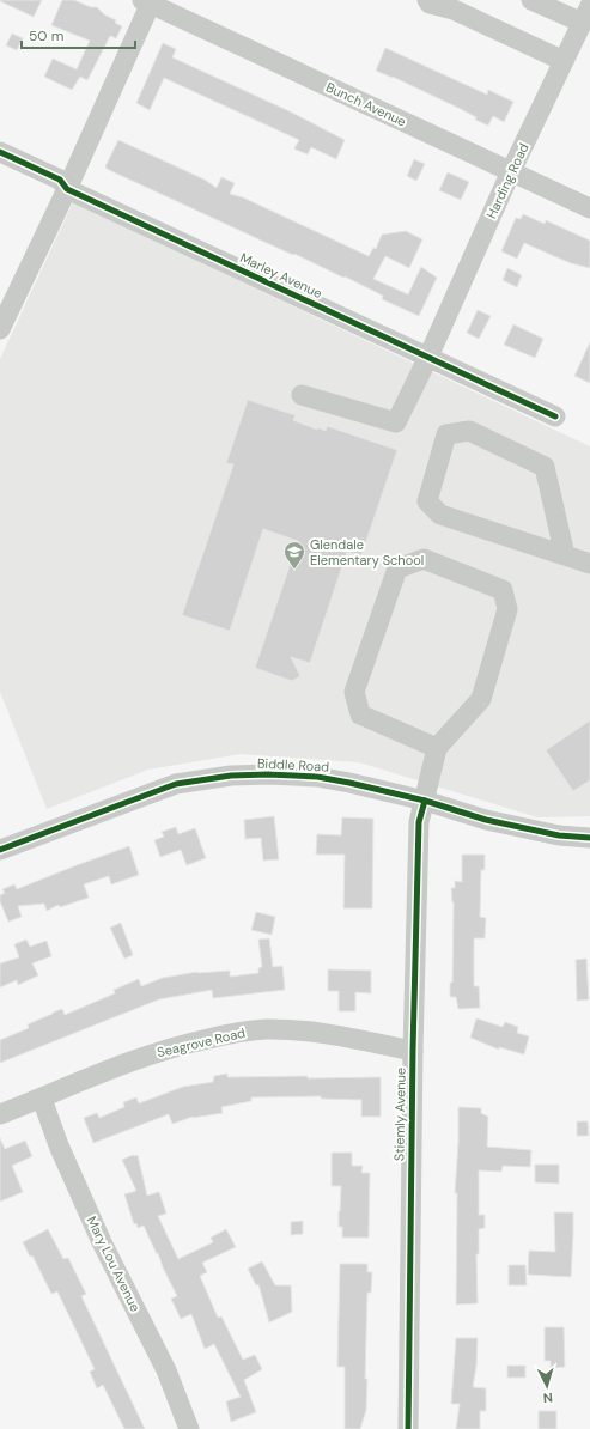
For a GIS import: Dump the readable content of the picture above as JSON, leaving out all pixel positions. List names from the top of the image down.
{
  "streets": {
    "street": [
      "Bunch Avenue",
      "Harding Road",
      "Marley Avenue",
      "Biddle Road",
      "Seagrove Road",
      "Stiemly Avenue",
      "Mary Lou Avenue"
    ]
  },
  "crossings": [
    ["Bunch Avenue", "Harding Road"],
    ["Harding Road", "Marley Avenue"],
    ["Biddle Road", "Stiemly Avenue"],
    ["Seagrove Road", "Stiemly Avenue"],
    ["Seagrove Road", "Mary Lou Avenue"]
  ],
  "places": {
    "school or university": ["Glendale Elementary School"]
  },
  "scale_bar": "50 m",
  "north": "bottom"
}
